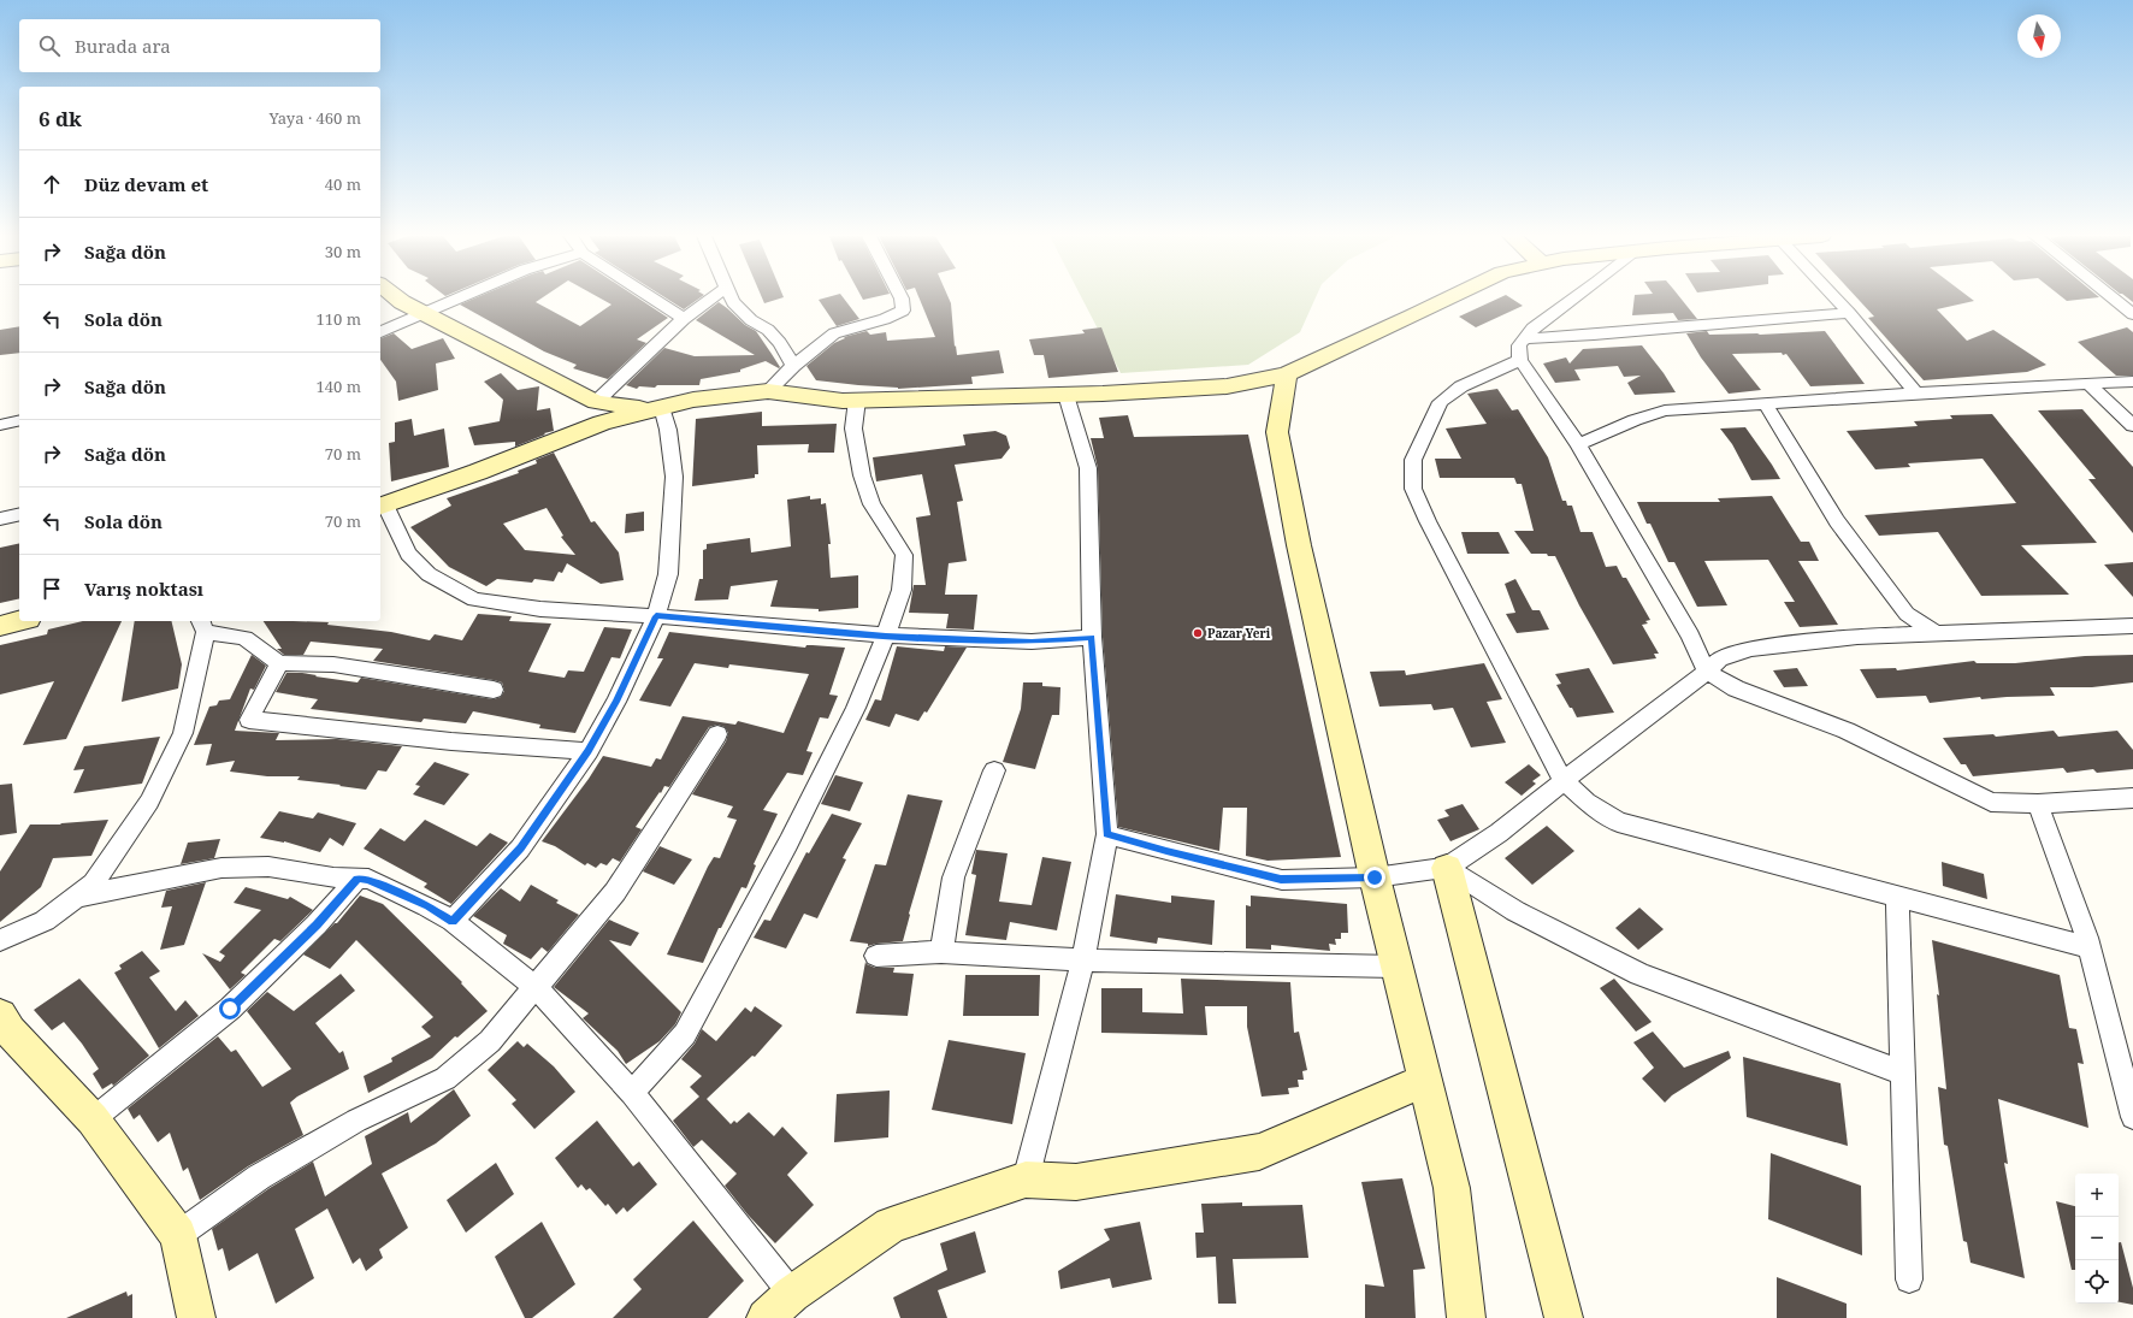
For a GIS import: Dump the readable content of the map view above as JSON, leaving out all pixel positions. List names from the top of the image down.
{
  "places": ["Pazar Yeri"],
  "north": "bottom",
  "page": {
    "search": "Burada ara",
    "heading": ["6 dk", "Yaya · 460 m"],
    "list": [
      ["Düz devam et", "40 m"],
      ["Sağa dön", "30 m"],
      ["Sola dön", "110 m"],
      ["Sağa dön", "140 m"],
      ["Sağa dön", "70 m"],
      ["Sola dön", "70 m"],
      "Varış noktası"
    ],
    "map_buttons": ["+", "−"]
  }
}
